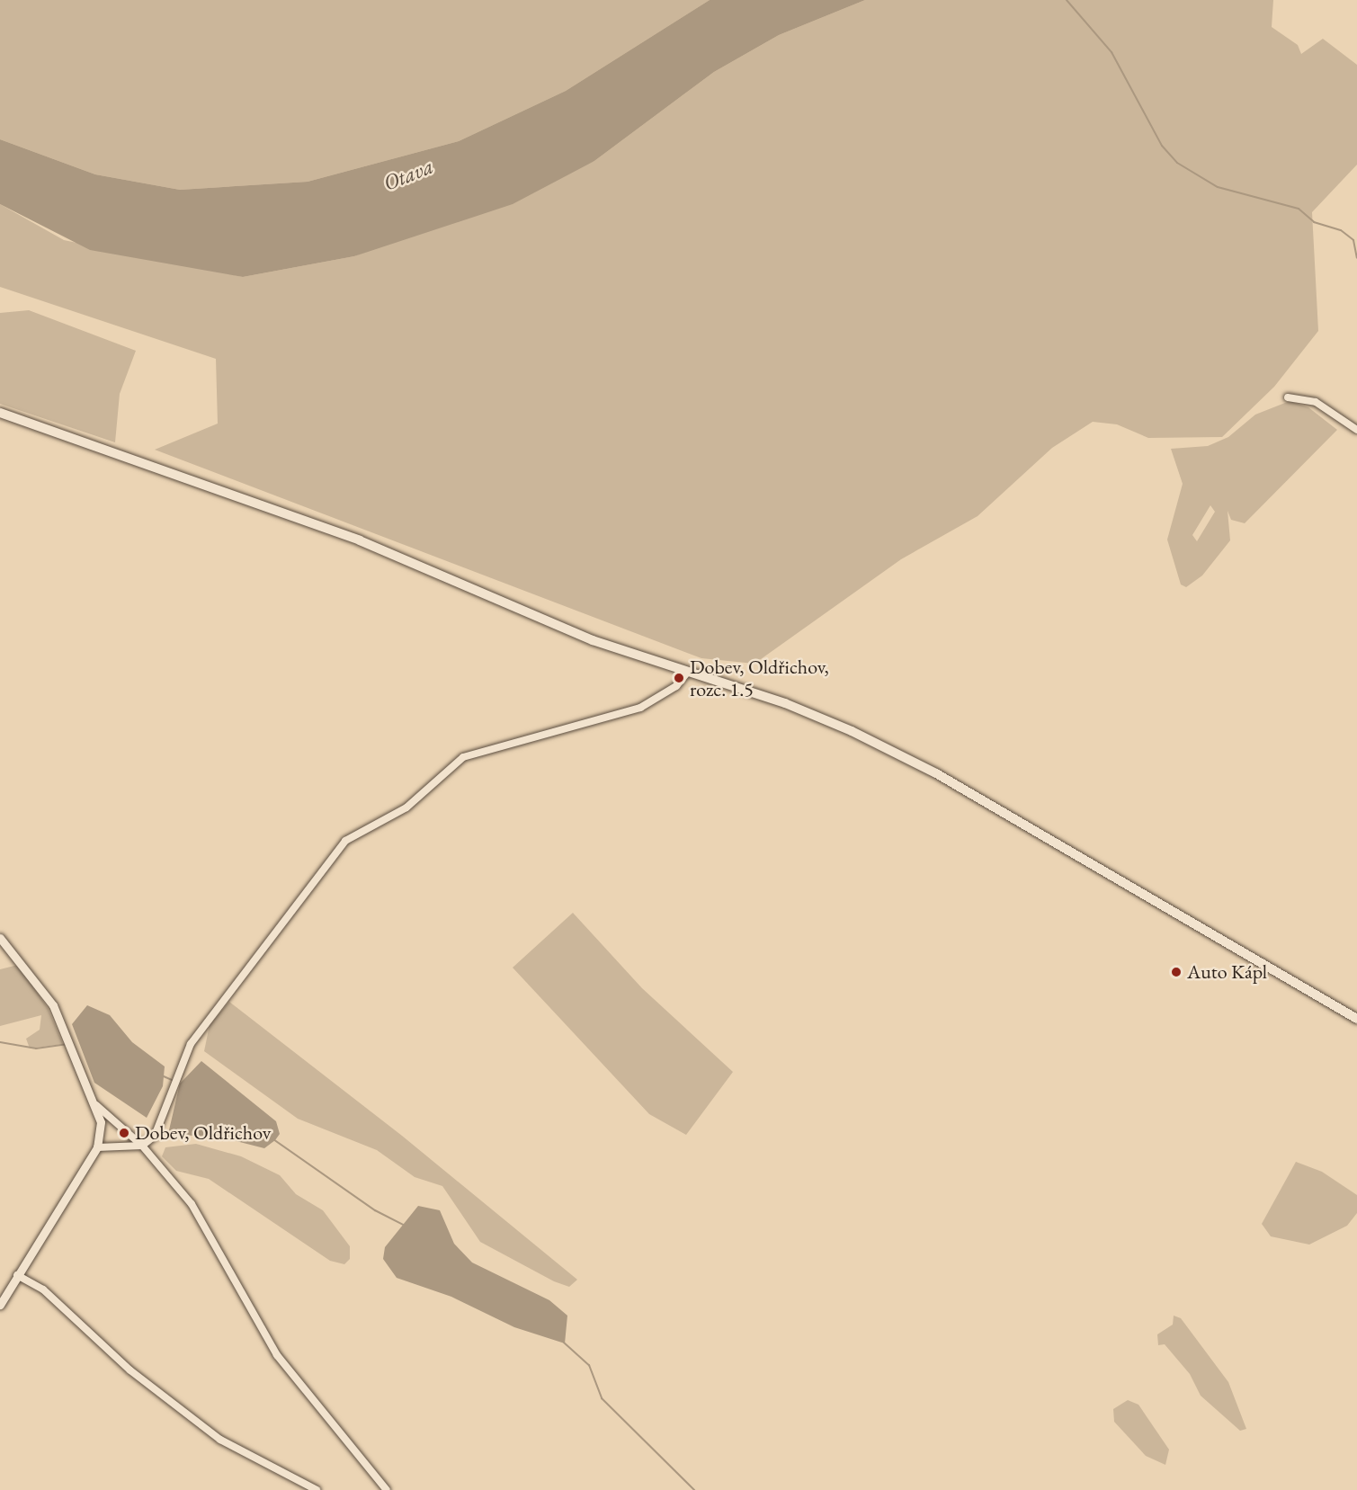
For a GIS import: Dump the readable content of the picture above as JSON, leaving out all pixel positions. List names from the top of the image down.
{
  "water": ["Otava"],
  "places": ["Dobev, Oldřichov, rozc. 1.5", "Auto Kápl", "Dobev, Oldřichov"]
}
